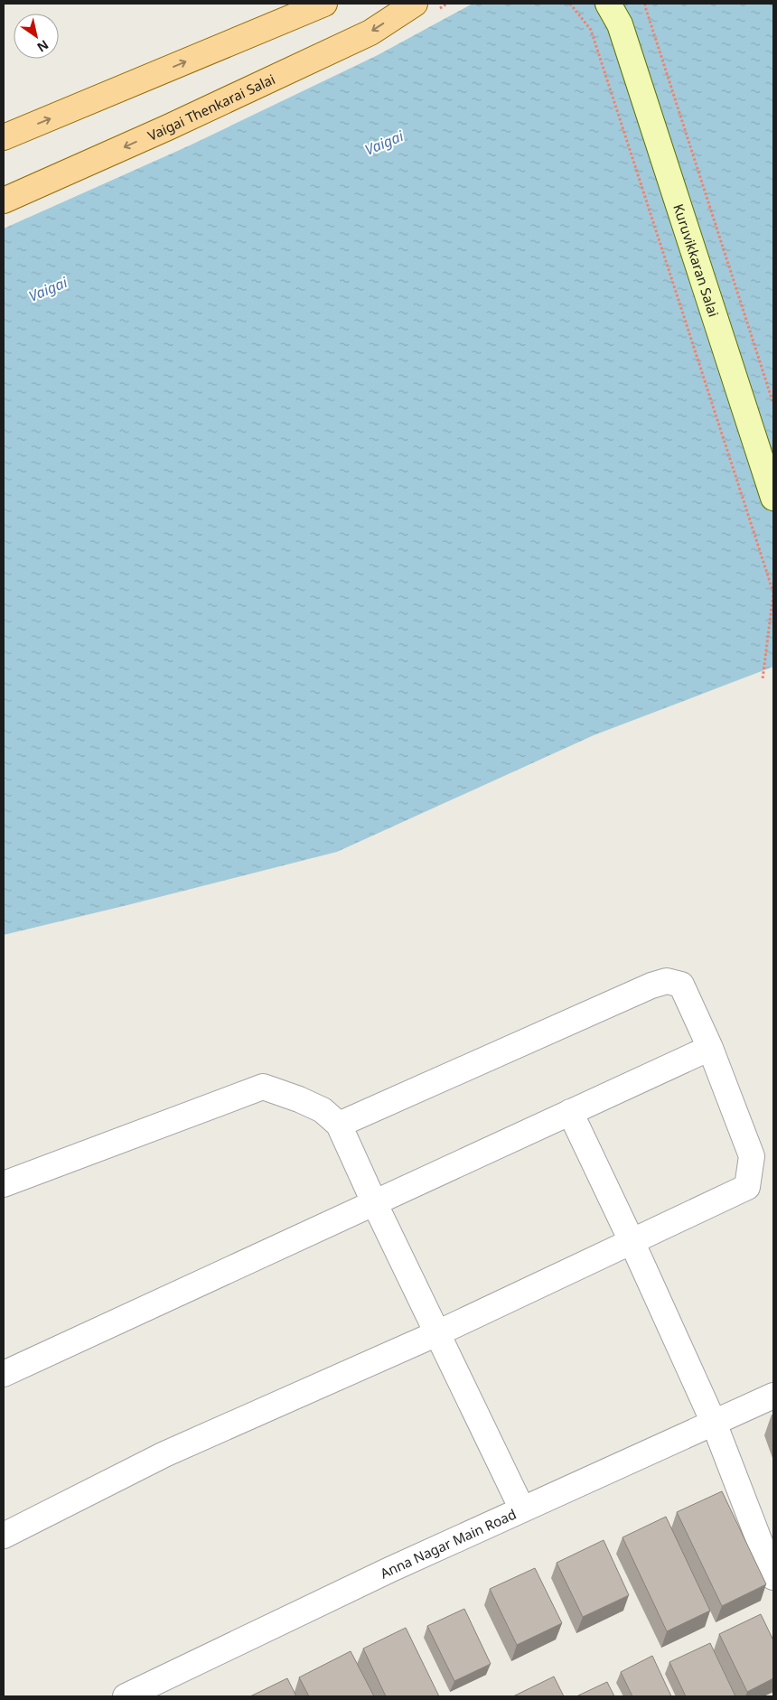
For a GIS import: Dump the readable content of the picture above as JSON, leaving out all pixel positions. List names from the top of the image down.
{
  "streets": {
    "main road": ["Vaigai Thenkarai Salai", "Kuruvikkaran Salai"],
    "street": ["Anna Nagar Main Road"]
  },
  "water": ["Vaigai"],
  "north": "bottom right"
}
